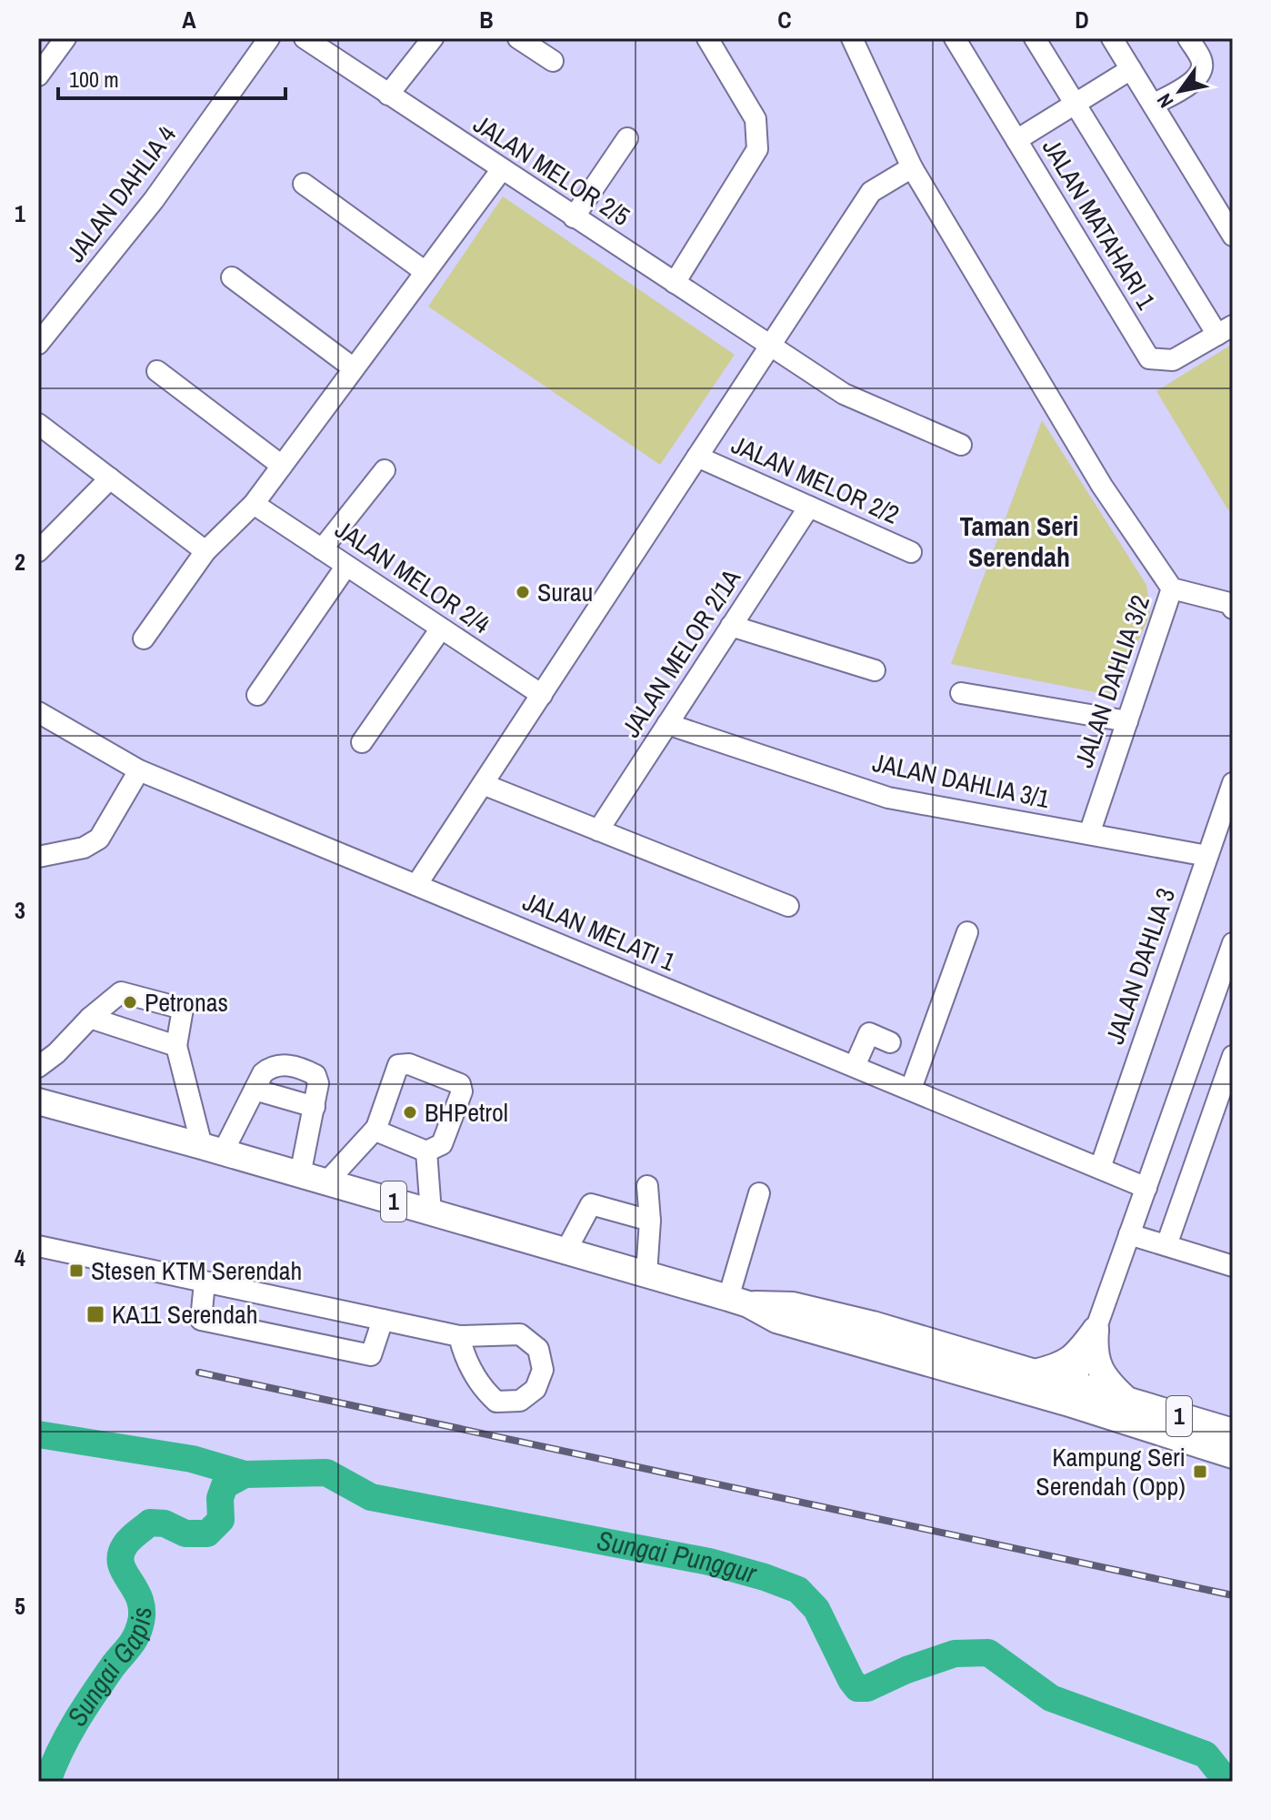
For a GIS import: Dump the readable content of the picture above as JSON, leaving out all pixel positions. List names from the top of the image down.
{
  "streets": {
    "main road": ["1"],
    "street": [
      "JALAN MELOR 2/5",
      "JALAN DAHLIA 4",
      "JALAN MATAHARI 1",
      "JALAN MELOR 2/2",
      "JALAN MELOR 2/4",
      "JALAN MELOR 2/1A",
      "JALAN DAHLIA 3/2",
      "JALAN DAHLIA 3/1",
      "JALAN MELATI 1",
      "JALAN DAHLIA 3"
    ]
  },
  "crossings": [
    ["JALAN MELOR 2/2", "JALAN MELOR 2/1A"],
    ["JALAN MELOR 2/1A", "JALAN DAHLIA 3/1"],
    ["JALAN DAHLIA 3/2", "JALAN DAHLIA 3/1"],
    ["JALAN DAHLIA 3/1", "JALAN DAHLIA 3"],
    ["JALAN MELATI 1", "JALAN DAHLIA 3"]
  ],
  "districts": ["Taman Seri Serendah"],
  "water": ["Sungai Punggur", "Sungai Gapis"],
  "places": {
    "other": ["Surau", "Petronas", "BHPetrol"],
    "transit": ["Stesen KTM Serendah", "KA11 Serendah", "Kampung Seri Serendah (Opp)"]
  },
  "scale_bar": "100 m",
  "north": "bottom left",
  "grid": {
    "columns": [
      "A",
      "B",
      "C",
      "D"
    ],
    "rows": [
      "1",
      "2",
      "3",
      "4",
      "5"
    ]
  }
}
